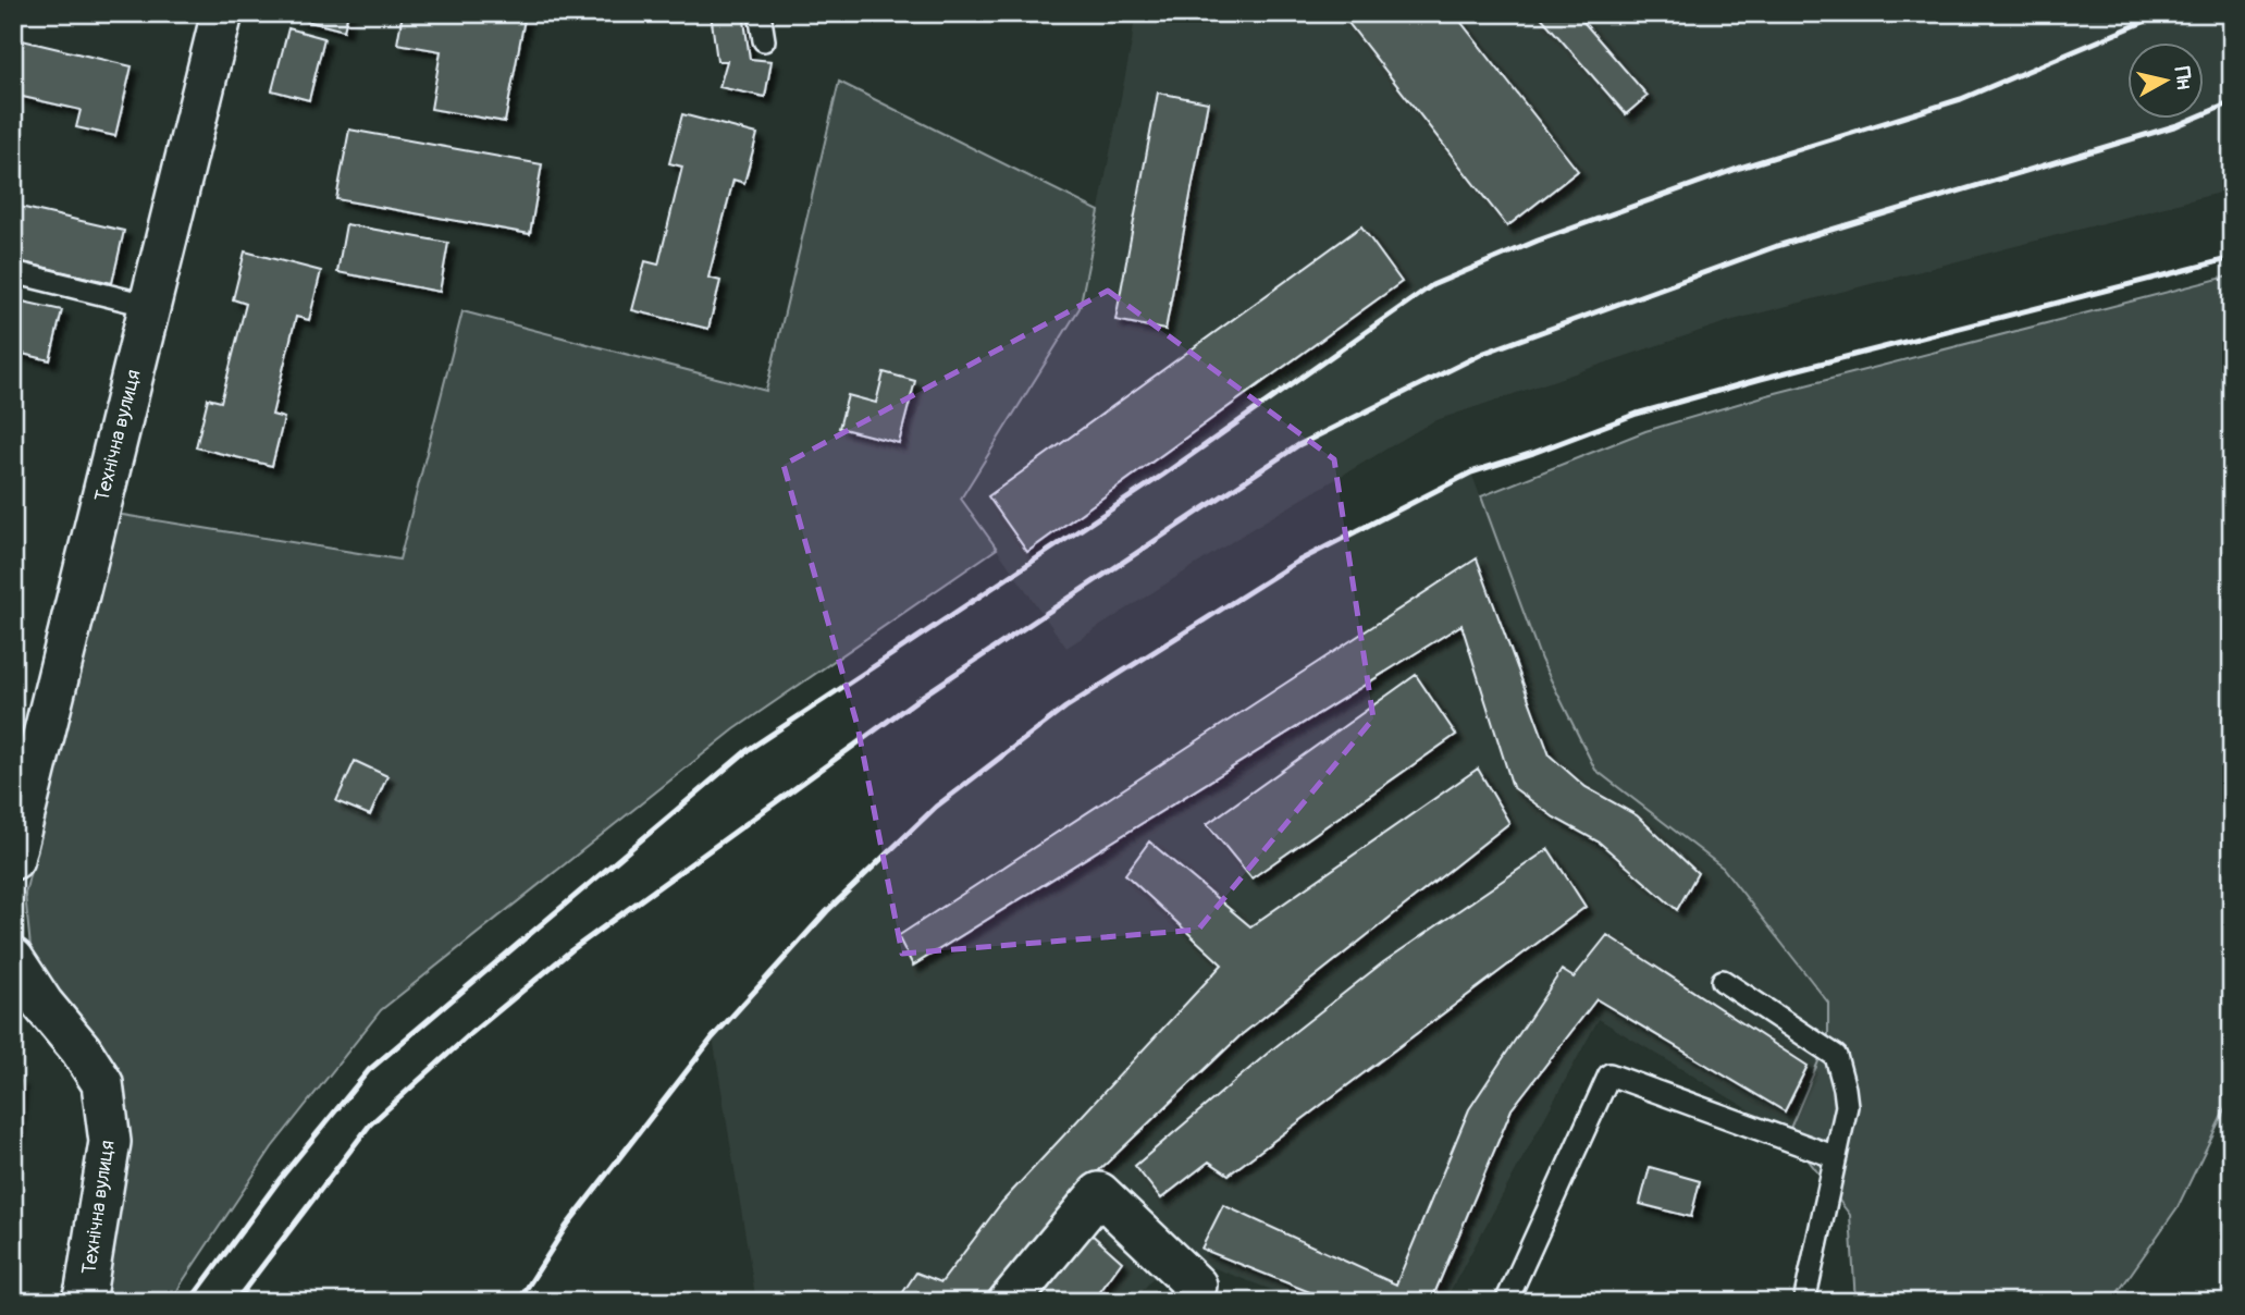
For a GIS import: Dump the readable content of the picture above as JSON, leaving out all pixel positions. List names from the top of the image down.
{
  "streets": {
    "street": ["Технічна вулиця"]
  },
  "north": "right"
}
